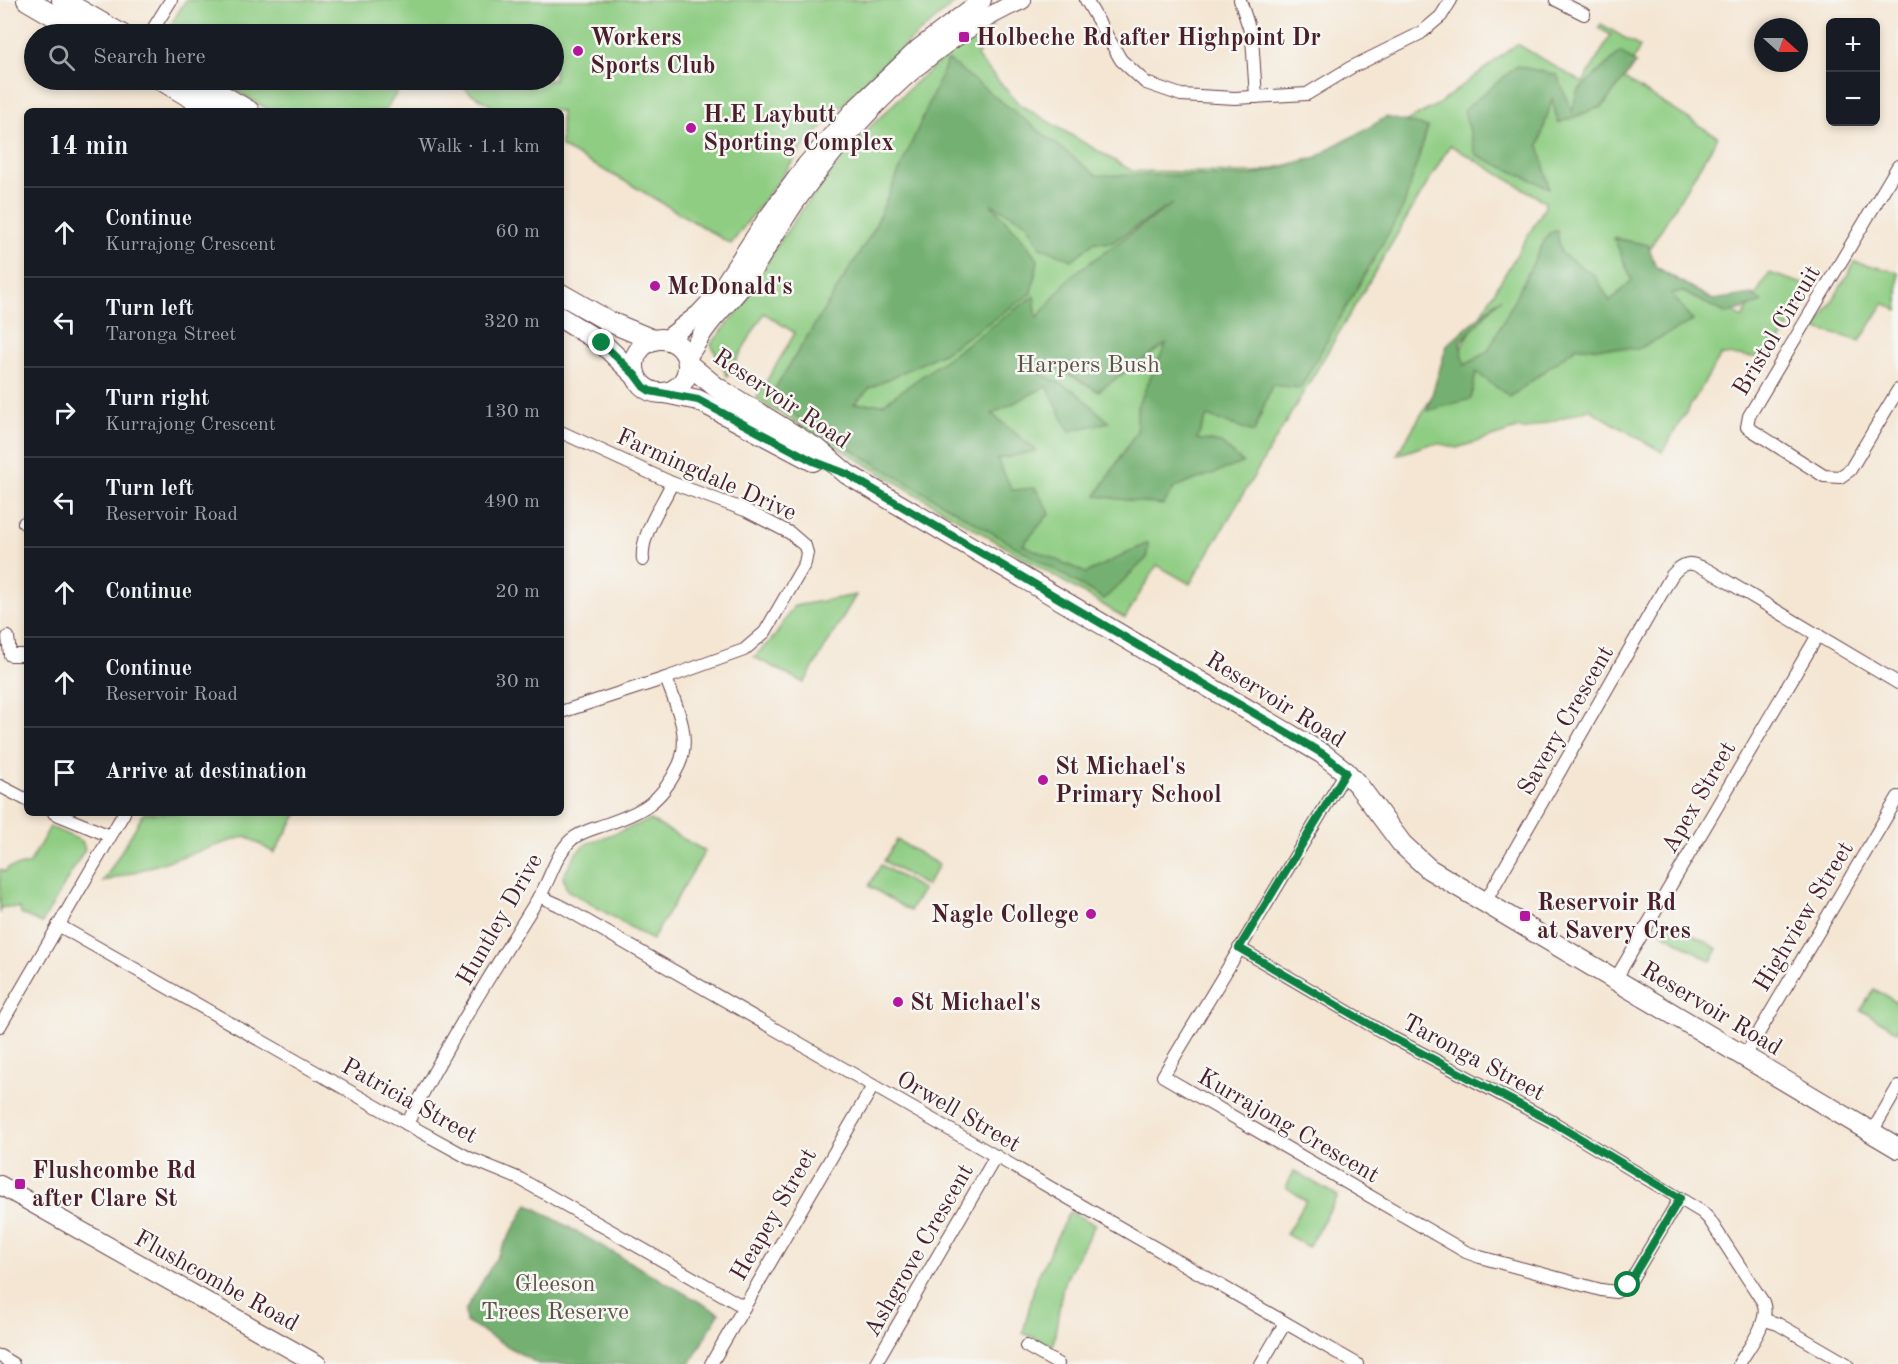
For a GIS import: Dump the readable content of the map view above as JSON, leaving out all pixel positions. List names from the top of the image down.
{
  "streets": {
    "main road": ["Reservoir Road"],
    "street": [
      "Bristol Circuit",
      "Farmingdale Drive",
      "Savery Crescent",
      "Apex Street",
      "Highview Street",
      "Huntley Drive",
      "Taronga Street",
      "Patricia Street",
      "Orwell Street",
      "Kurrajong Crescent",
      "Heapey Street",
      "Ashgrove Crescent",
      "Flushcombe Road"
    ]
  },
  "crossings": [
    ["Reservoir Road", "Savery Crescent"],
    ["Reservoir Road", "Apex Street"],
    ["Reservoir Road", "Highview Street"],
    ["Reservoir Road", "Kurrajong Crescent"],
    ["Farmingdale Drive", "Huntley Drive"],
    ["Savery Crescent", "Apex Street"],
    ["Huntley Drive", "Patricia Street"],
    ["Huntley Drive", "Orwell Street"],
    ["Taronga Street", "Kurrajong Crescent"],
    ["Patricia Street", "Heapey Street"],
    ["Orwell Street", "Heapey Street"],
    ["Orwell Street", "Ashgrove Crescent"]
  ],
  "parks": ["Harpers Bush", "Gleeson Trees Reserve"],
  "places": {
    "transit": ["Holbeche Rd after Highpoint Dr", "Reservoir Rd at Savery Cres", "Flushcombe Rd after Clare St"],
    "other": [
      "Workers Sports Club",
      "H.E Laybutt Sporting Complex",
      "McDonald's",
      "St Michael's Primary School",
      "Nagle College",
      "St Michael's"
    ]
  },
  "north": "right",
  "page": {
    "map_buttons": ["+", "−"],
    "search": "Search here",
    "heading": ["14 min", "Walk · 1.1 km"],
    "list": [
      ["Continue", "Kurrajong Crescent", "60 m"],
      ["Turn left", "Taronga Street", "320 m"],
      ["Turn right", "Kurrajong Crescent", "130 m"],
      ["Turn left", "Reservoir Road", "490 m"],
      ["Continue", "20 m"],
      ["Continue", "Reservoir Road", "30 m"],
      "Arrive at destination"
    ]
  }
}
